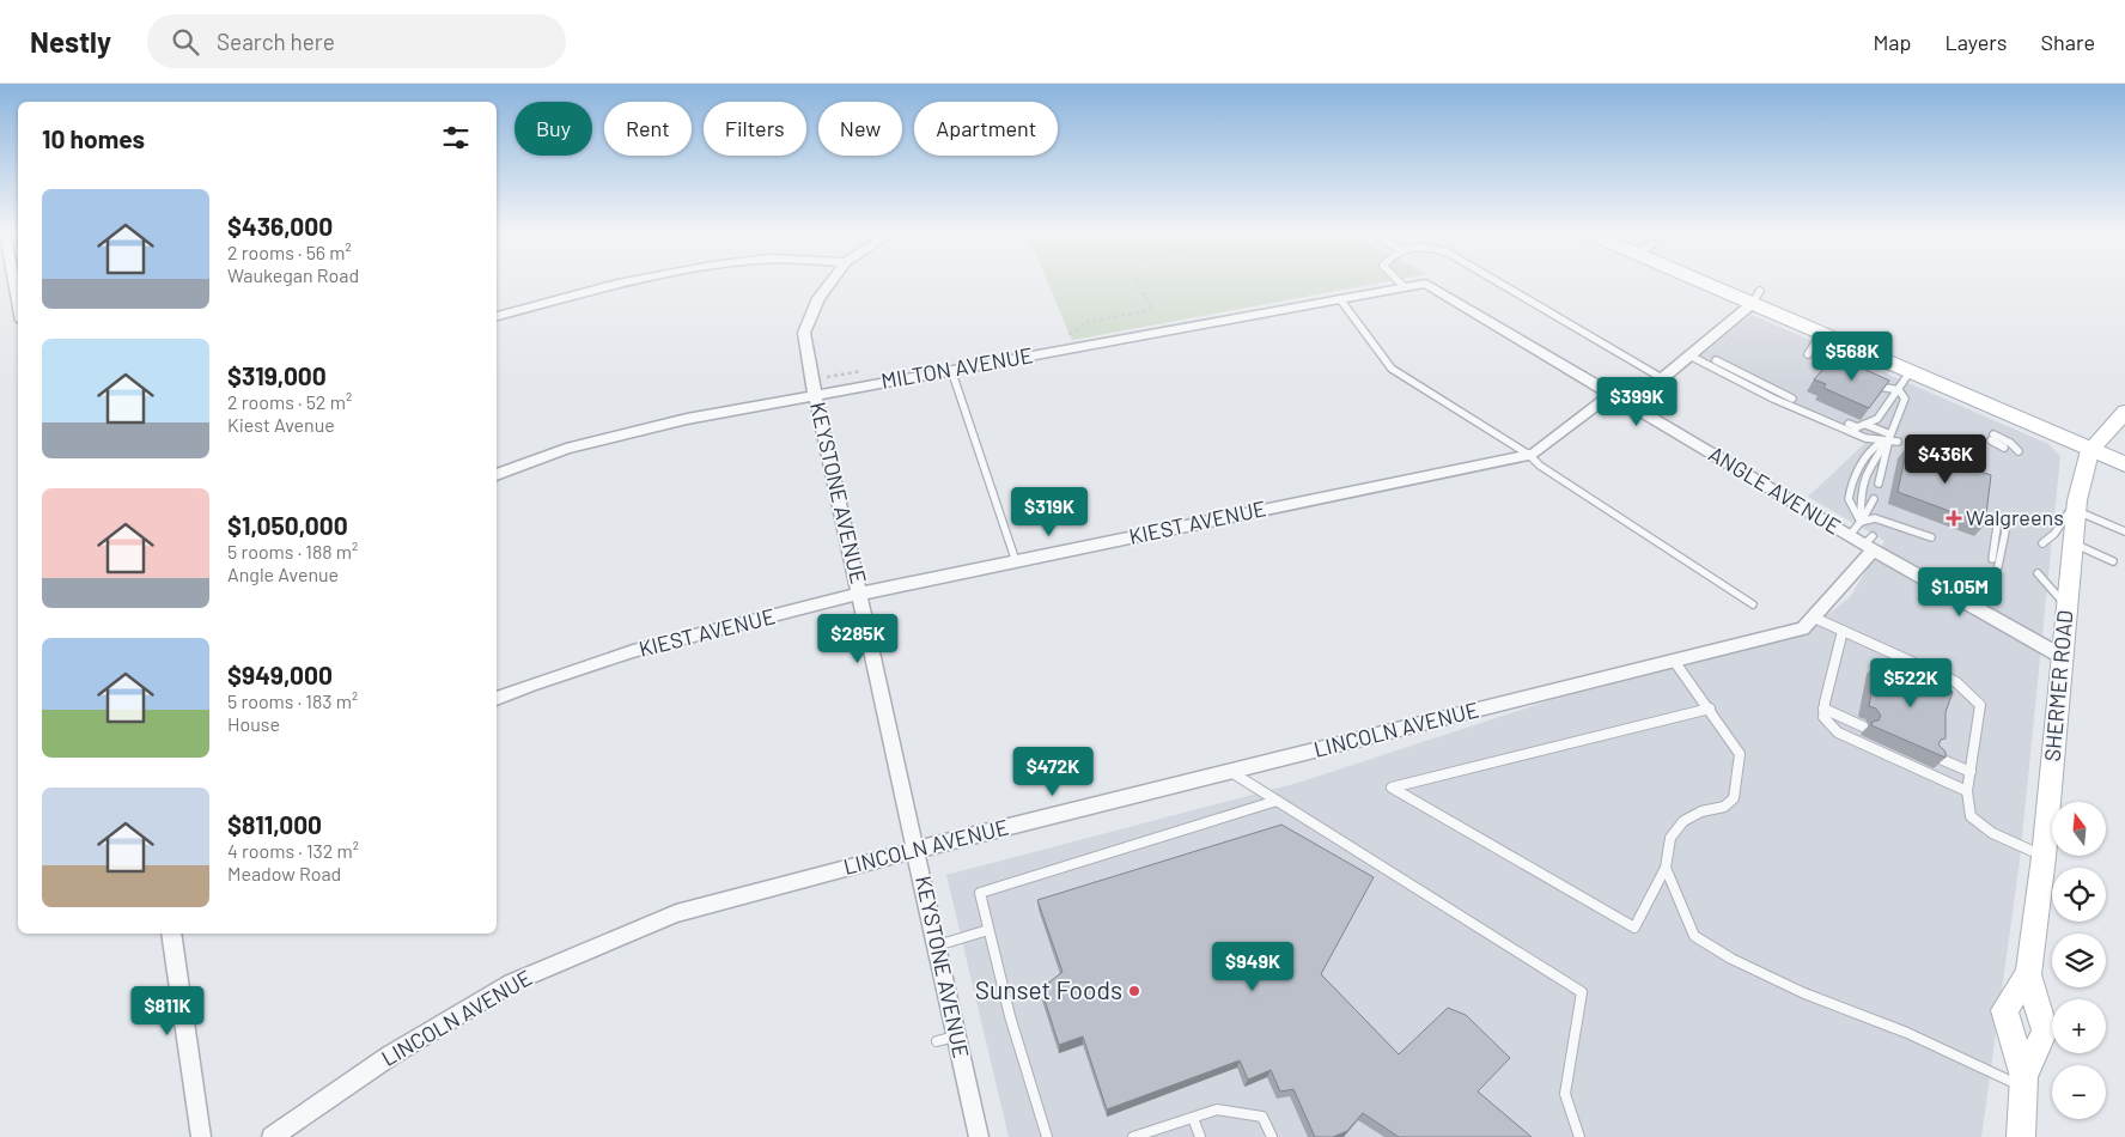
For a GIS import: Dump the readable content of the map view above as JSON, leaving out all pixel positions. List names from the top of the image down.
{
  "streets": {
    "main road": ["SHERMER ROAD"],
    "street": [
      "MILTON AVENUE",
      "ANGLE AVENUE",
      "KEYSTONE AVENUE",
      "KIEST AVENUE",
      "LINCOLN AVENUE"
    ]
  },
  "crossings": [
    ["MILTON AVENUE", "ANGLE AVENUE"],
    ["MILTON AVENUE", "KEYSTONE AVENUE"],
    ["ANGLE AVENUE", "KIEST AVENUE"],
    ["ANGLE AVENUE", "SHERMER ROAD"],
    ["ANGLE AVENUE", "LINCOLN AVENUE"],
    ["KEYSTONE AVENUE", "KIEST AVENUE"],
    ["KEYSTONE AVENUE", "LINCOLN AVENUE"]
  ],
  "places": {
    "health": ["Walgreens"],
    "other": ["Sunset Foods"]
  },
  "north": "top",
  "page": {
    "header": "Nestly",
    "search": "Search here",
    "nav": ["Map", "Layers", "Share"],
    "chip": [
      "Buy",
      "Rent",
      "Filters",
      "New",
      "Apartment"
    ],
    "heading": "10 homes",
    "list": [
      {
        "name": "$436,000",
        "note": "2 rooms · 56 m² · Waukegan Road"
      },
      {
        "name": "$319,000",
        "note": "2 rooms · 52 m² · Kiest Avenue"
      },
      {
        "name": "$1,050,000",
        "note": "5 rooms · 188 m² · Angle Avenue"
      },
      {
        "name": "$949,000",
        "note": "5 rooms · 183 m² · House"
      },
      {
        "name": "$811,000",
        "note": "4 rooms · 132 m² · Meadow Road"
      }
    ],
    "price": [
      "$568K",
      "$399K",
      "$436K",
      "$319K",
      "$1.05M",
      "$285K",
      "$522K",
      "$472K",
      "$949K",
      "$811K"
    ],
    "map_buttons": ["+", "−"]
  }
}
